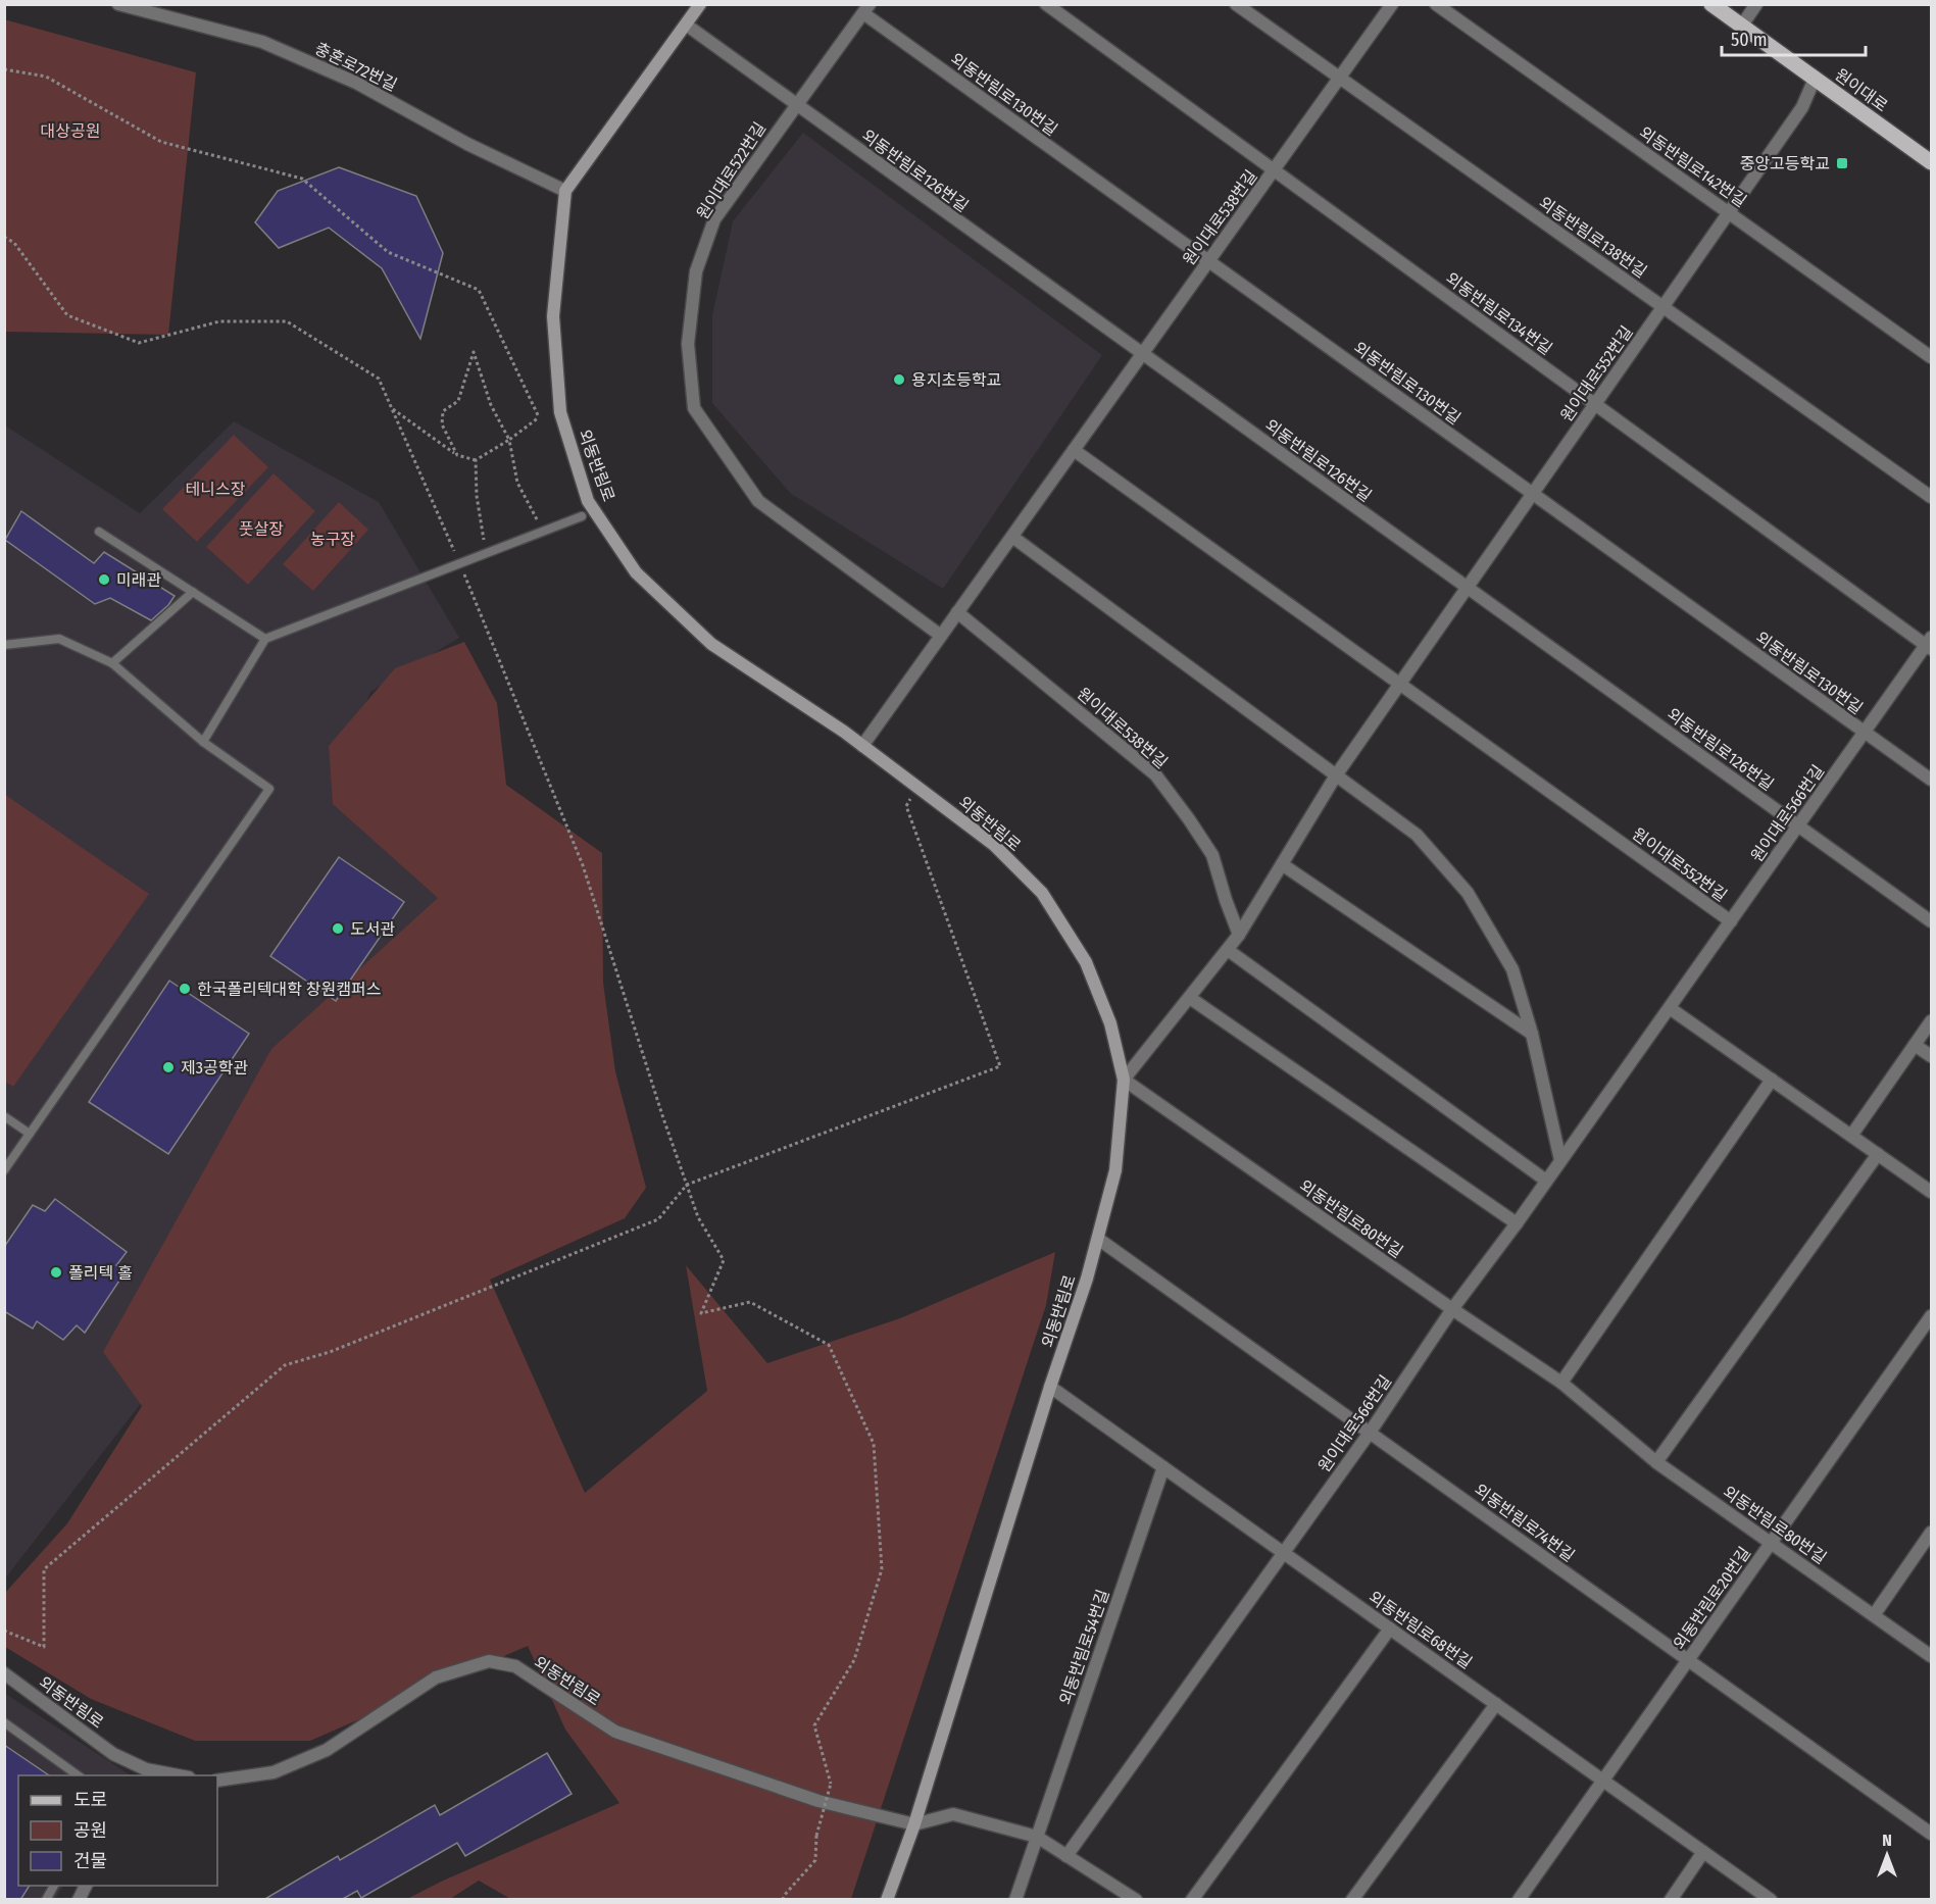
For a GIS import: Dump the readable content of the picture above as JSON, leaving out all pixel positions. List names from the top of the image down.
{
  "streets": {
    "main road": ["원이대로", "외동반림로"],
    "street": [
      "충혼로72번길",
      "외동반림로130번길",
      "외동반림로142번길",
      "원이대로522번길",
      "외동반림로126번길",
      "원이대로538번길",
      "외동반림로138번길",
      "외동반림로134번길",
      "원이대로552번길",
      "원이대로566번길",
      "외동반림로80번길",
      "외동반림로74번길",
      "외동반림로20번길",
      "외동반림로68번길",
      "외동반림로54번길"
    ]
  },
  "crossings": [
    ["충혼로72번길", "외동반림로"],
    ["원이대로", "원이대로552번길"],
    ["외동반림로130번길", "원이대로522번길"],
    ["외동반림로130번길", "원이대로538번길"],
    ["외동반림로130번길", "원이대로552번길"],
    ["외동반림로130번길", "원이대로566번길"],
    ["외동반림로142번길", "원이대로552번길"],
    ["원이대로522번길", "외동반림로126번길"],
    ["원이대로522번길", "원이대로538번길"],
    ["외동반림로126번길", "원이대로538번길"],
    ["외동반림로126번길", "원이대로552번길"],
    ["외동반림로126번길", "원이대로566번길"],
    ["원이대로538번길", "외동반림로138번길"],
    ["원이대로538번길", "외동반림로134번길"],
    ["원이대로538번길", "원이대로552번길"],
    ["원이대로538번길", "외동반림로"],
    ["외동반림로138번길", "원이대로552번길"],
    ["외동반림로134번길", "원이대로552번길"],
    ["외동반림로134번길", "원이대로566번길"],
    ["원이대로552번길", "외동반림로"],
    ["원이대로552번길", "원이대로566번길"],
    ["원이대로552번길", "외동반림로80번길"],
    ["외동반림로", "외동반림로80번길"],
    ["외동반림로", "외동반림로74번길"],
    ["외동반림로", "외동반림로68번길"],
    ["원이대로566번길", "외동반림로80번길"],
    ["원이대로566번길", "외동반림로74번길"],
    ["원이대로566번길", "외동반림로68번길"],
    ["외동반림로80번길", "외동반림로20번길"],
    ["외동반림로74번길", "외동반림로20번길"],
    ["외동반림로20번길", "외동반림로68번길"],
    ["외동반림로68번길", "외동반림로54번길"]
  ],
  "parks": [
    "대상공원",
    "테니스장",
    "풋살장",
    "농구장"
  ],
  "places": {
    "transit": ["중앙고등학교"],
    "other": [
      "용지초등학교",
      "미래관",
      "도서관",
      "한국폴리텍대학 창원캠퍼스",
      "제3공학관",
      "폴리텍 홀"
    ]
  },
  "legend": ["도로", "공원", "건물"],
  "scale_bar": "50 m",
  "north": "top"
}
